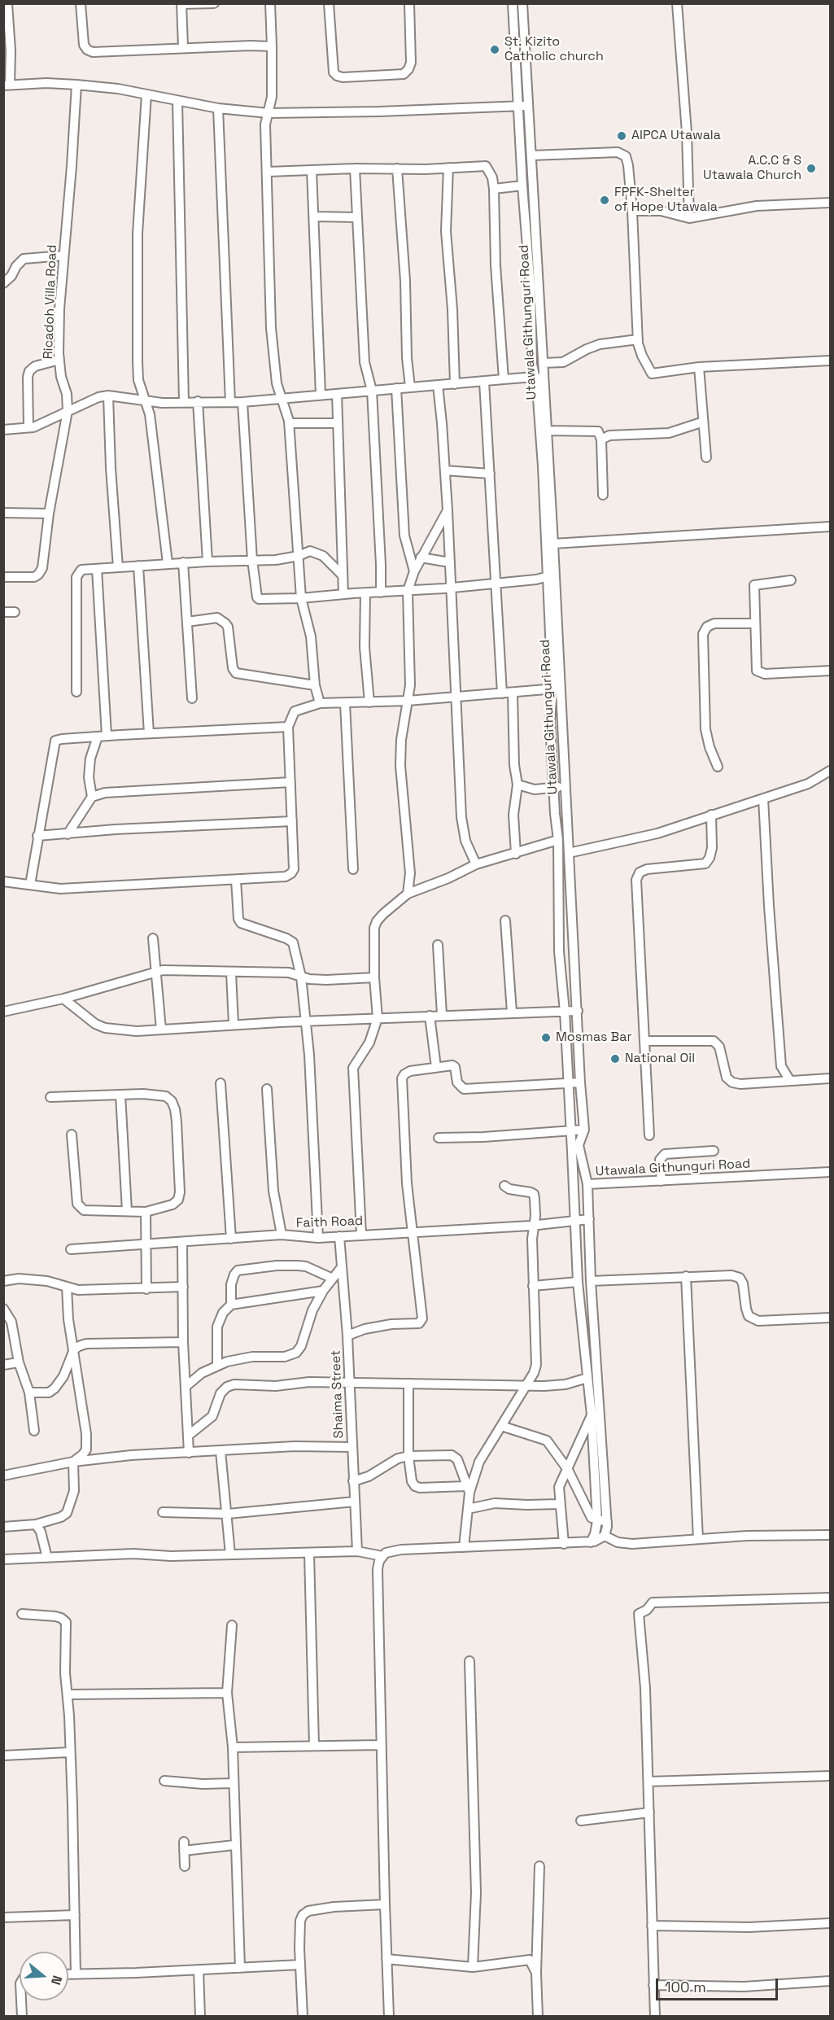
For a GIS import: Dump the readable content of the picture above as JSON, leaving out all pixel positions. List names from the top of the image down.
{
  "streets": {
    "street": [
      "Ricadoh Villa Road",
      "Utawala Githunguri Road",
      "Faith Road",
      "Shaima Street"
    ]
  },
  "crossings": [
    ["Faith Road", "Shaima Street"]
  ],
  "places": [
    "St. Kizito Catholic church",
    "AIPCA Utawala",
    "A.C.C & S Utawala Church",
    "FPFK-Shelter of Hope Utawala",
    "Mosmas Bar",
    "National Oil"
  ],
  "scale_bar": "100 m",
  "north": "right"
}
